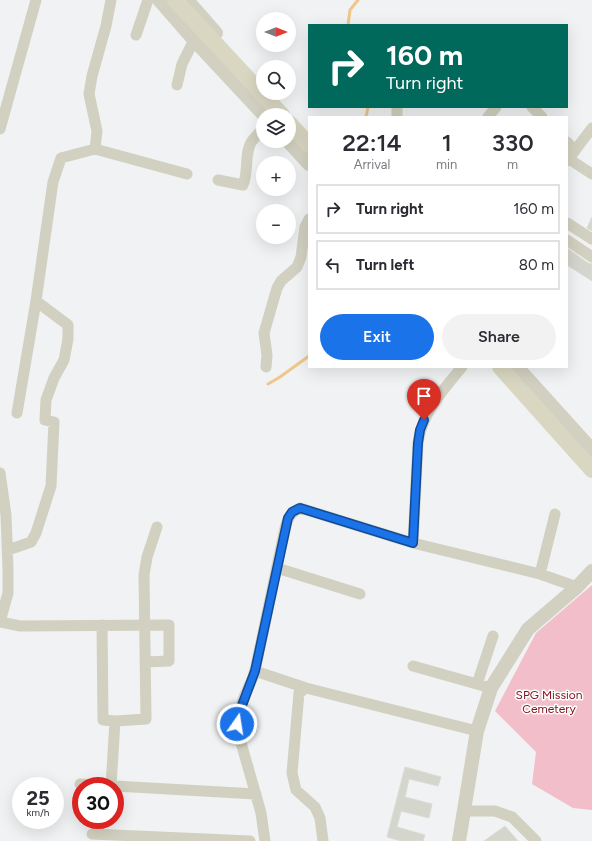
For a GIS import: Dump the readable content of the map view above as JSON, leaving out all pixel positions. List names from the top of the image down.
{
  "parks": ["SPG Mission Cemetery"],
  "north": "right",
  "page": {
    "map_buttons": ["+", "−"],
    "turn": ["160 m", "Turn right"],
    "eta": [
      "22:14",
      "Arrival",
      "1",
      "min",
      "330",
      "m"
    ],
    "list": [
      {
        "name": "Turn right",
        "value": "160 m"
      },
      {
        "name": "Turn left",
        "value": "80 m"
      }
    ],
    "buttons": ["Exit", "Share"],
    "speed": "25 km/h",
    "limit": "30"
  }
}
